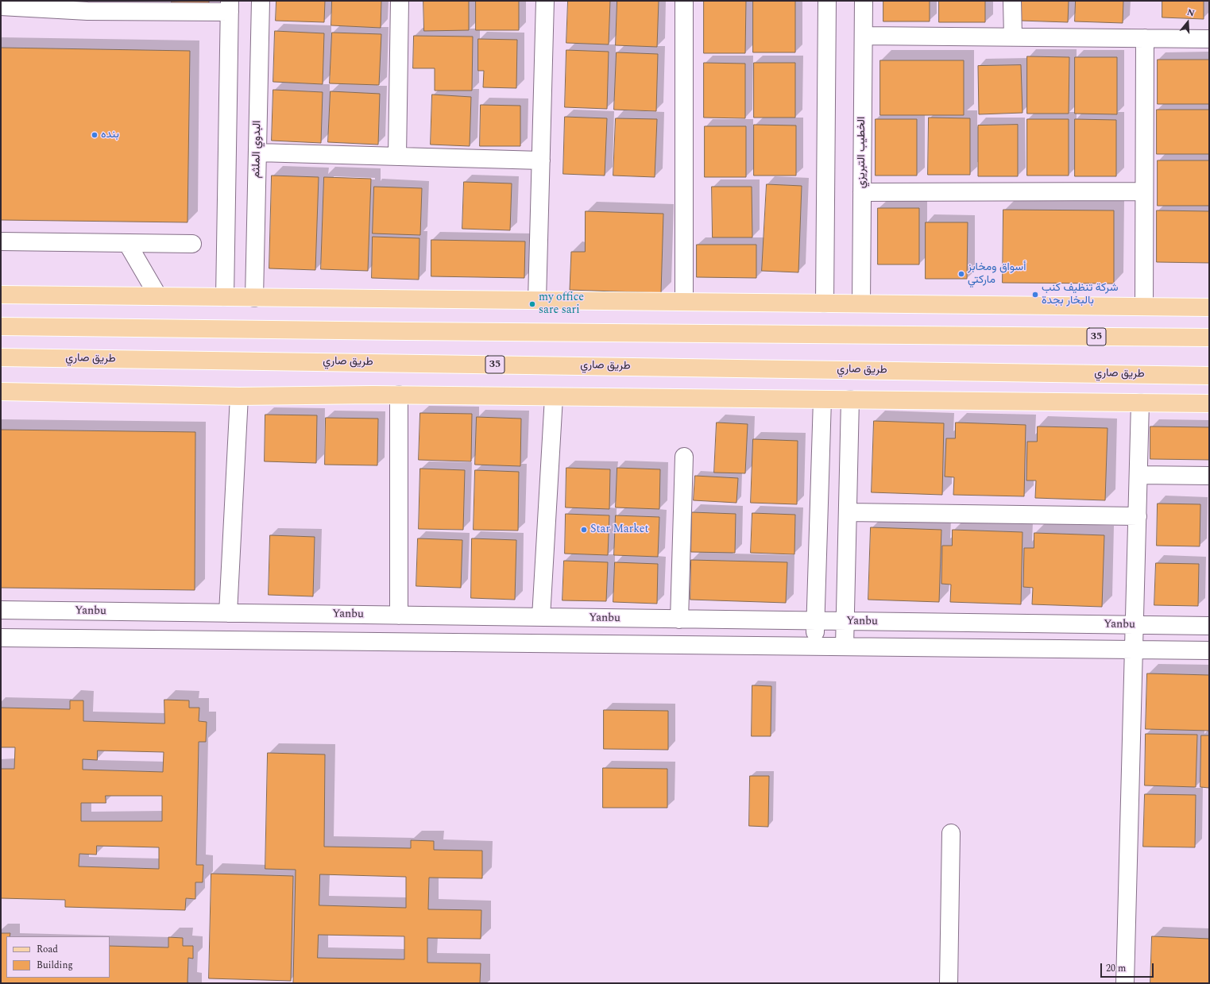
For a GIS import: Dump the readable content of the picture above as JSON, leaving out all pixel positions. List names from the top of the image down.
{
  "streets": {
    "main road": ["35", "طريق صاري"],
    "street": ["البدوي الملثم", "الخطيب التبريزي", "Yanbu"]
  },
  "places": [
    "بنده",
    "أسواق ومخابز ماركتي",
    "شركة تنظيف كنب بالبخار بجدة",
    "my office sare sari",
    "Star Market"
  ],
  "legend": ["Road", "Building"],
  "scale_bar": "20 m",
  "north": "top"
}
